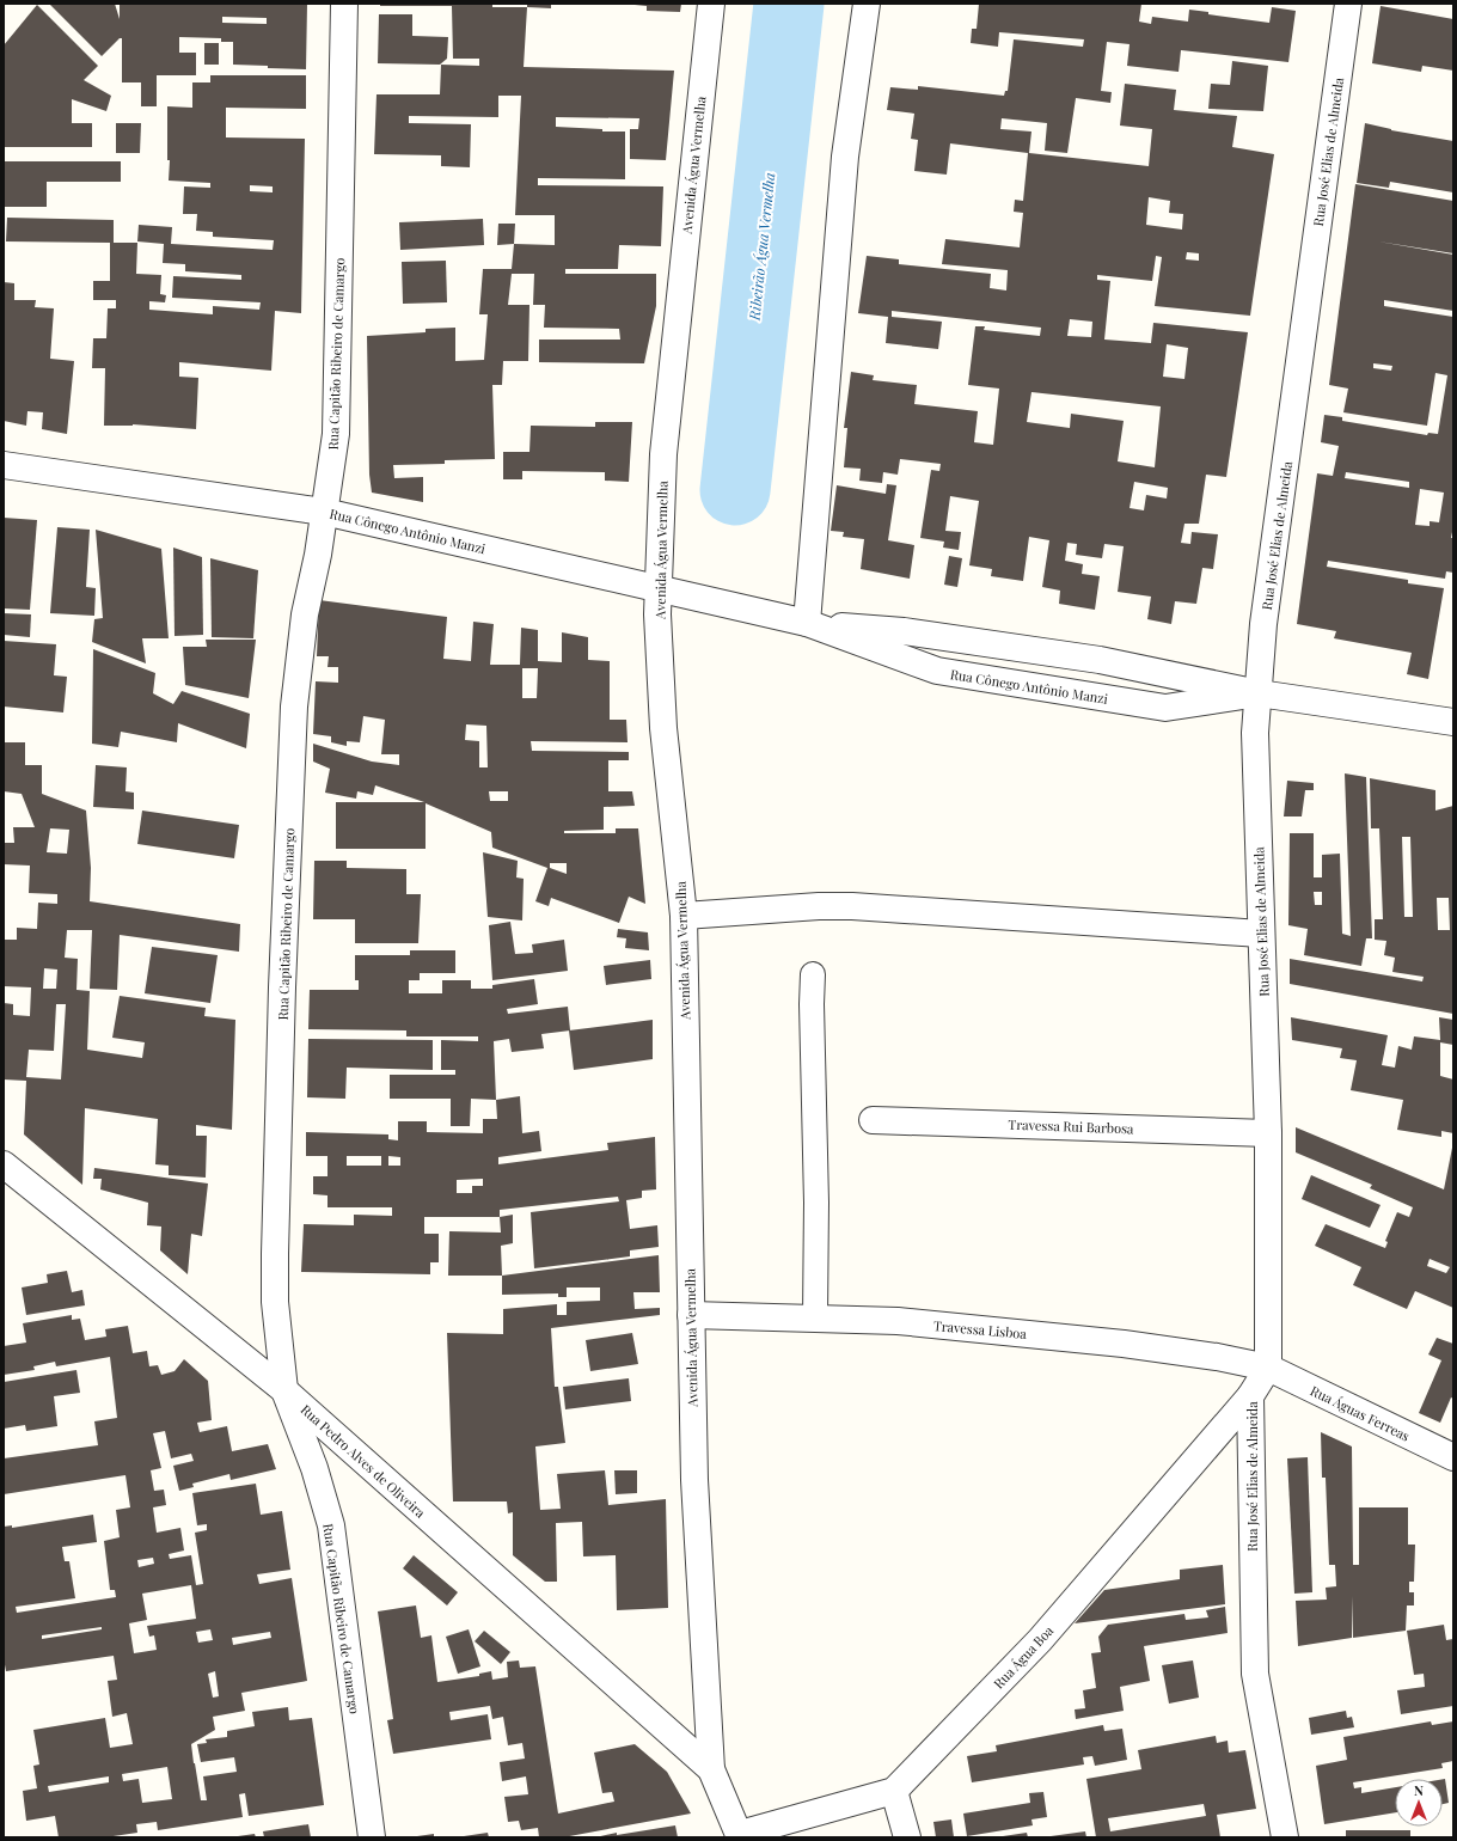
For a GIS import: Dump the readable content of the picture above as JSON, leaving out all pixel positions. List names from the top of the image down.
{
  "streets": {
    "street": [
      "Rua José Elias de Almeida",
      "Avenida Água Vermelha",
      "Rua Capitão Ribeiro de Camargo",
      "Rua Cônego Antônio Manzi",
      "Travessa Rui Barbosa",
      "Travessa Lisboa",
      "Rua Águas Ferreas",
      "Rua Pedro Alves de Oliveira",
      "Rua Água Boa"
    ]
  },
  "crossings": [
    ["Rua José Elias de Almeida", "Rua Cônego Antônio Manzi"],
    ["Rua José Elias de Almeida", "Travessa Rui Barbosa"],
    ["Rua José Elias de Almeida", "Travessa Lisboa"],
    ["Rua José Elias de Almeida", "Rua Águas Ferreas"],
    ["Rua José Elias de Almeida", "Rua Água Boa"],
    ["Avenida Água Vermelha", "Rua Cônego Antônio Manzi"],
    ["Avenida Água Vermelha", "Travessa Lisboa"],
    ["Avenida Água Vermelha", "Rua Pedro Alves de Oliveira"],
    ["Rua Capitão Ribeiro de Camargo", "Rua Cônego Antônio Manzi"],
    ["Rua Capitão Ribeiro de Camargo", "Rua Pedro Alves de Oliveira"],
    ["Travessa Lisboa", "Rua Águas Ferreas"]
  ],
  "water": ["Ribeirão Água Vermelha"],
  "north": "top"
}
